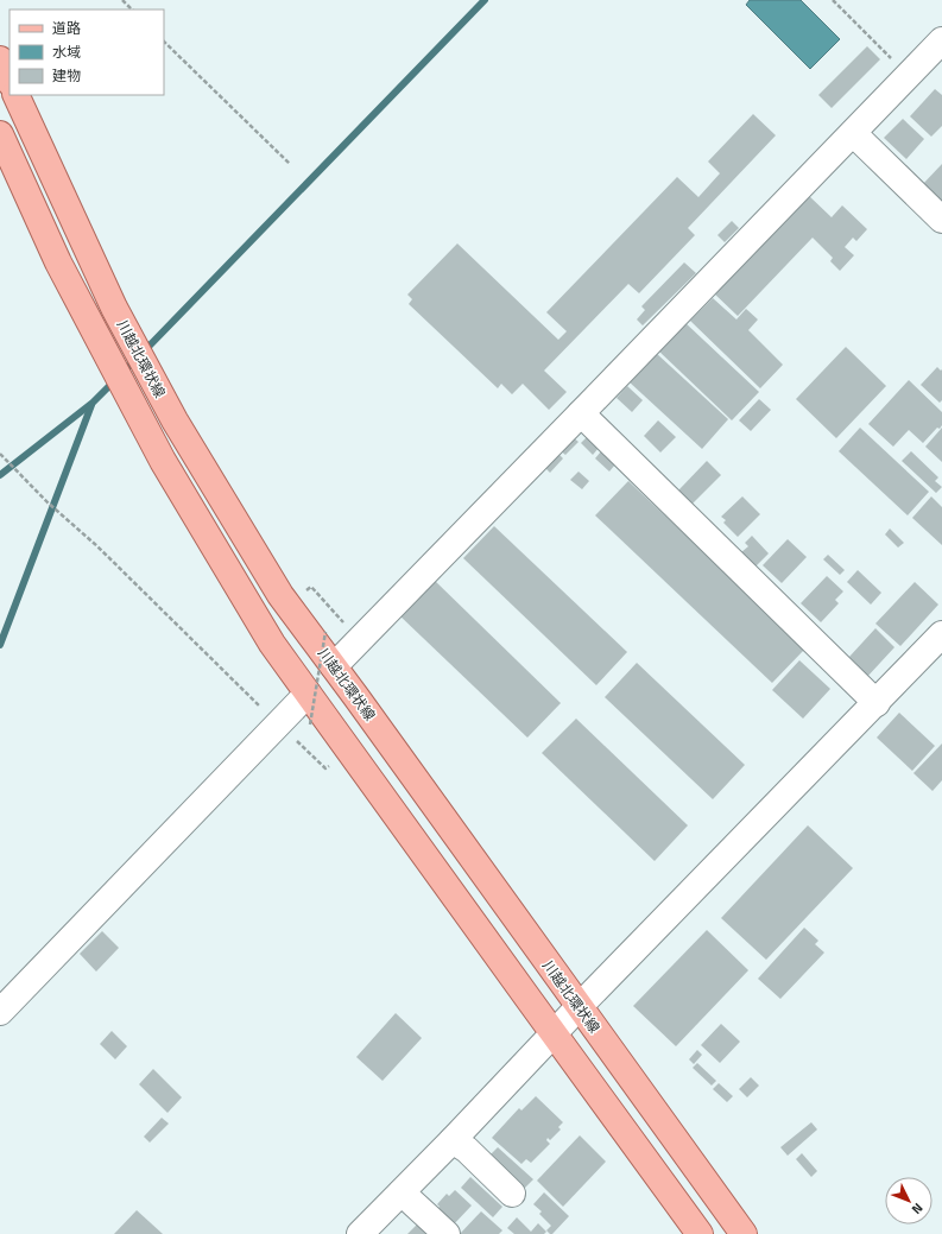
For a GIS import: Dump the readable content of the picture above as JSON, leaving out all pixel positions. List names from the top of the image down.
{
  "streets": {
    "main road": ["川越北環状線"]
  },
  "legend": ["道路", "水域", "建物"],
  "north": "bottom right"
}
